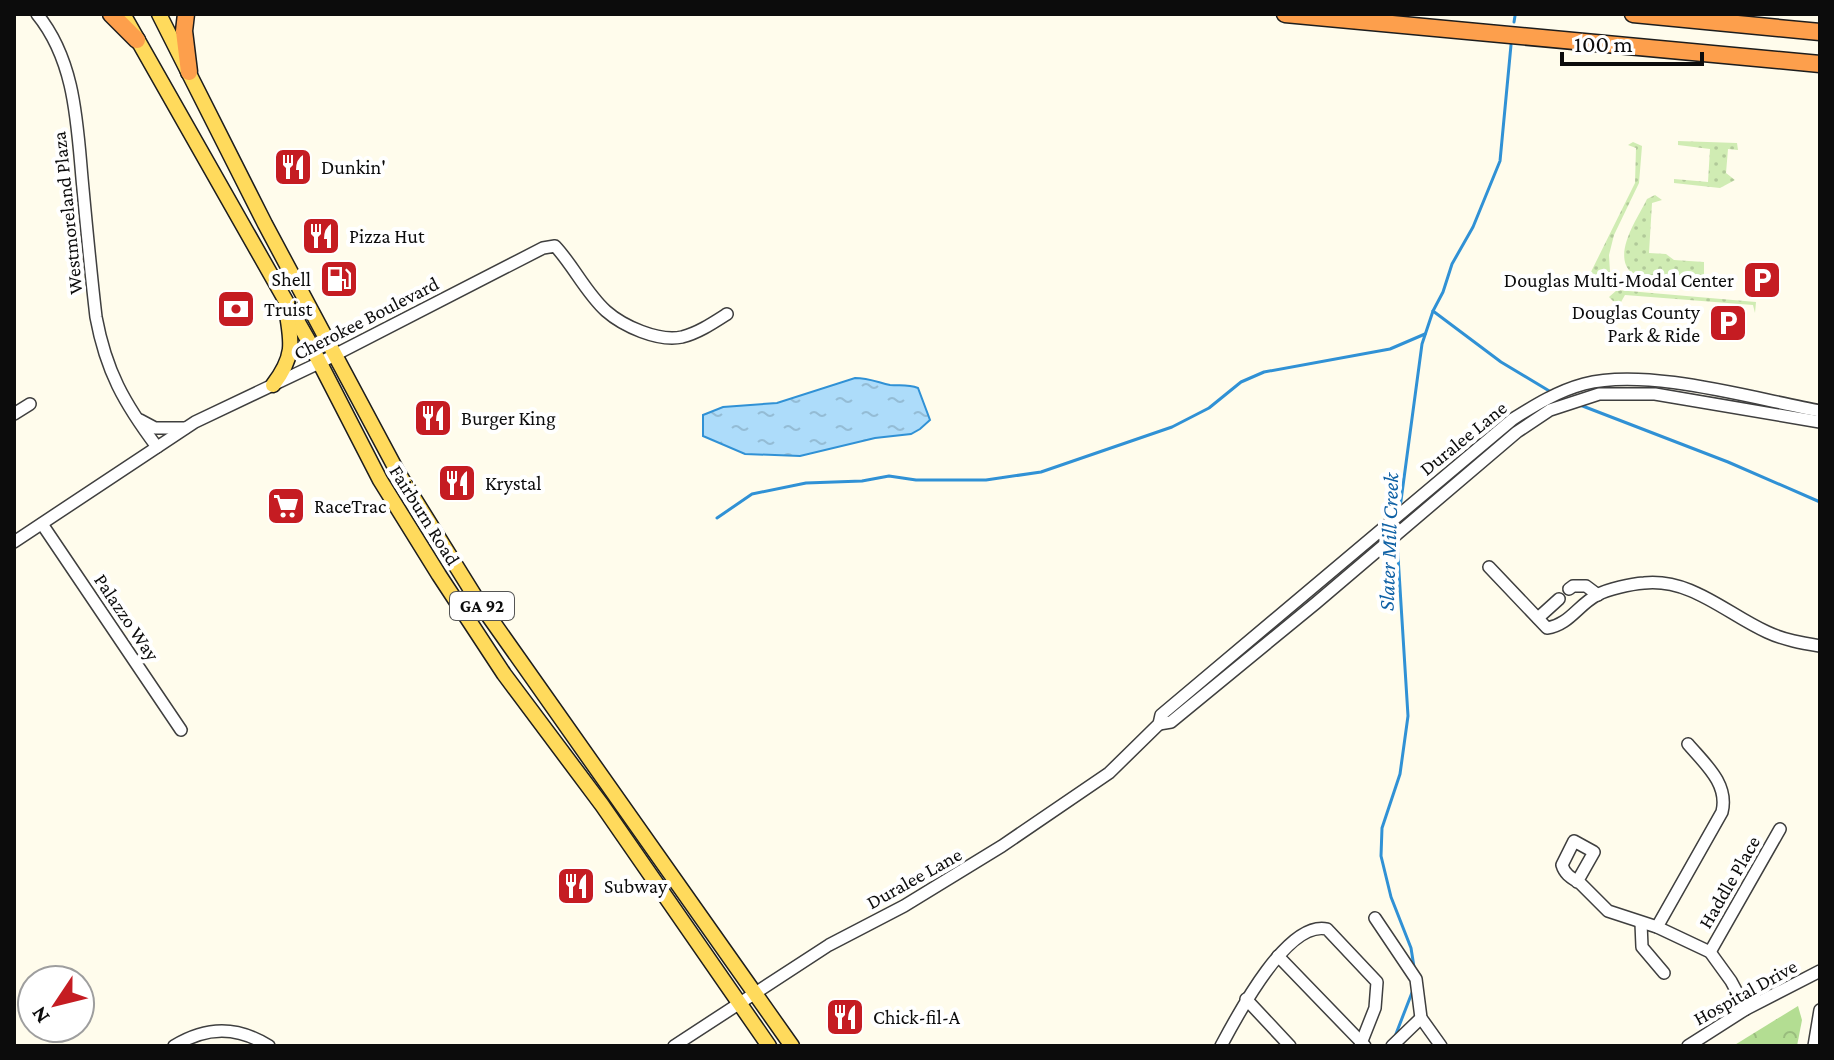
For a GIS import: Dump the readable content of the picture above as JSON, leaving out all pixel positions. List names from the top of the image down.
{
  "streets": {
    "main road": ["Fairburn Road", "GA 92"],
    "street": [
      "Westmoreland Plaza",
      "Cherokee Boulevard",
      "Duralee Lane",
      "Palazzo Way",
      "Haddle Place",
      "Hospital Drive"
    ]
  },
  "crossings": [
    ["Westmoreland Plaza", "Cherokee Boulevard"],
    ["Cherokee Boulevard", "Fairburn Road"],
    ["Cherokee Boulevard", "Palazzo Way"],
    ["Duralee Lane", "Fairburn Road"]
  ],
  "water": ["Slater Mill Creek"],
  "places": {
    "restaurant": [
      "Dunkin'",
      "Pizza Hut",
      "Burger King",
      "Krystal",
      "Subway",
      "Chick-fil-A"
    ],
    "fuel station": ["Shell"],
    "parking": ["Douglas Multi-Modal Center", "Douglas County Park & Ride"],
    "bank": ["Truist"],
    "supermarket": ["RaceTrac"]
  },
  "scale_bar": "100 m",
  "north": "bottom left"
}
